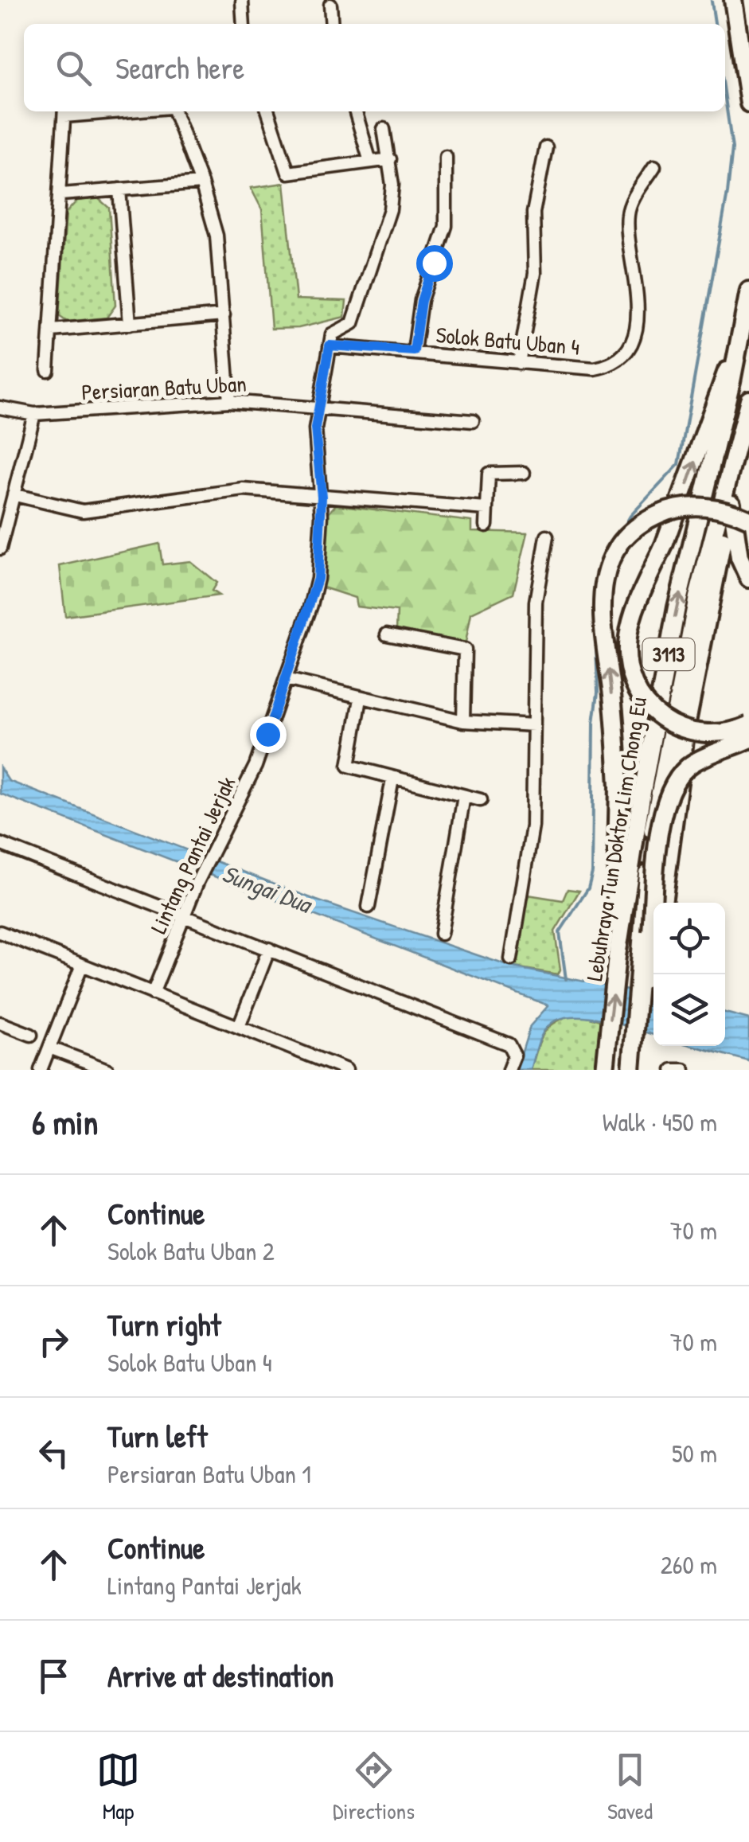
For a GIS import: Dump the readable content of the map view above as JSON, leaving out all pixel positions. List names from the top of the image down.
{
  "streets": {
    "highway": ["3113", "Lebuhraya Tun Doktor Lim Chong Eu"],
    "street": ["Solok Batu Uban 4", "Persiaran Batu Uban", "Lintang Pantai Jerjak"]
  },
  "crossings": [
    ["Solok Batu Uban 4", "Lintang Pantai Jerjak"],
    ["Persiaran Batu Uban", "Lintang Pantai Jerjak"]
  ],
  "water": ["Sungai Dua"],
  "page": {
    "search": "Search here",
    "heading": ["6 min", "Walk · 450 m"],
    "list": [
      ["Continue", "Solok Batu Uban 2", "70 m"],
      ["Turn right", "Solok Batu Uban 4", "70 m"],
      ["Turn left", "Persiaran Batu Uban 1", "50 m"],
      ["Continue", "Lintang Pantai Jerjak", "260 m"],
      "Arrive at destination"
    ],
    "nav": ["Map", "Directions", "Saved"]
  }
}
